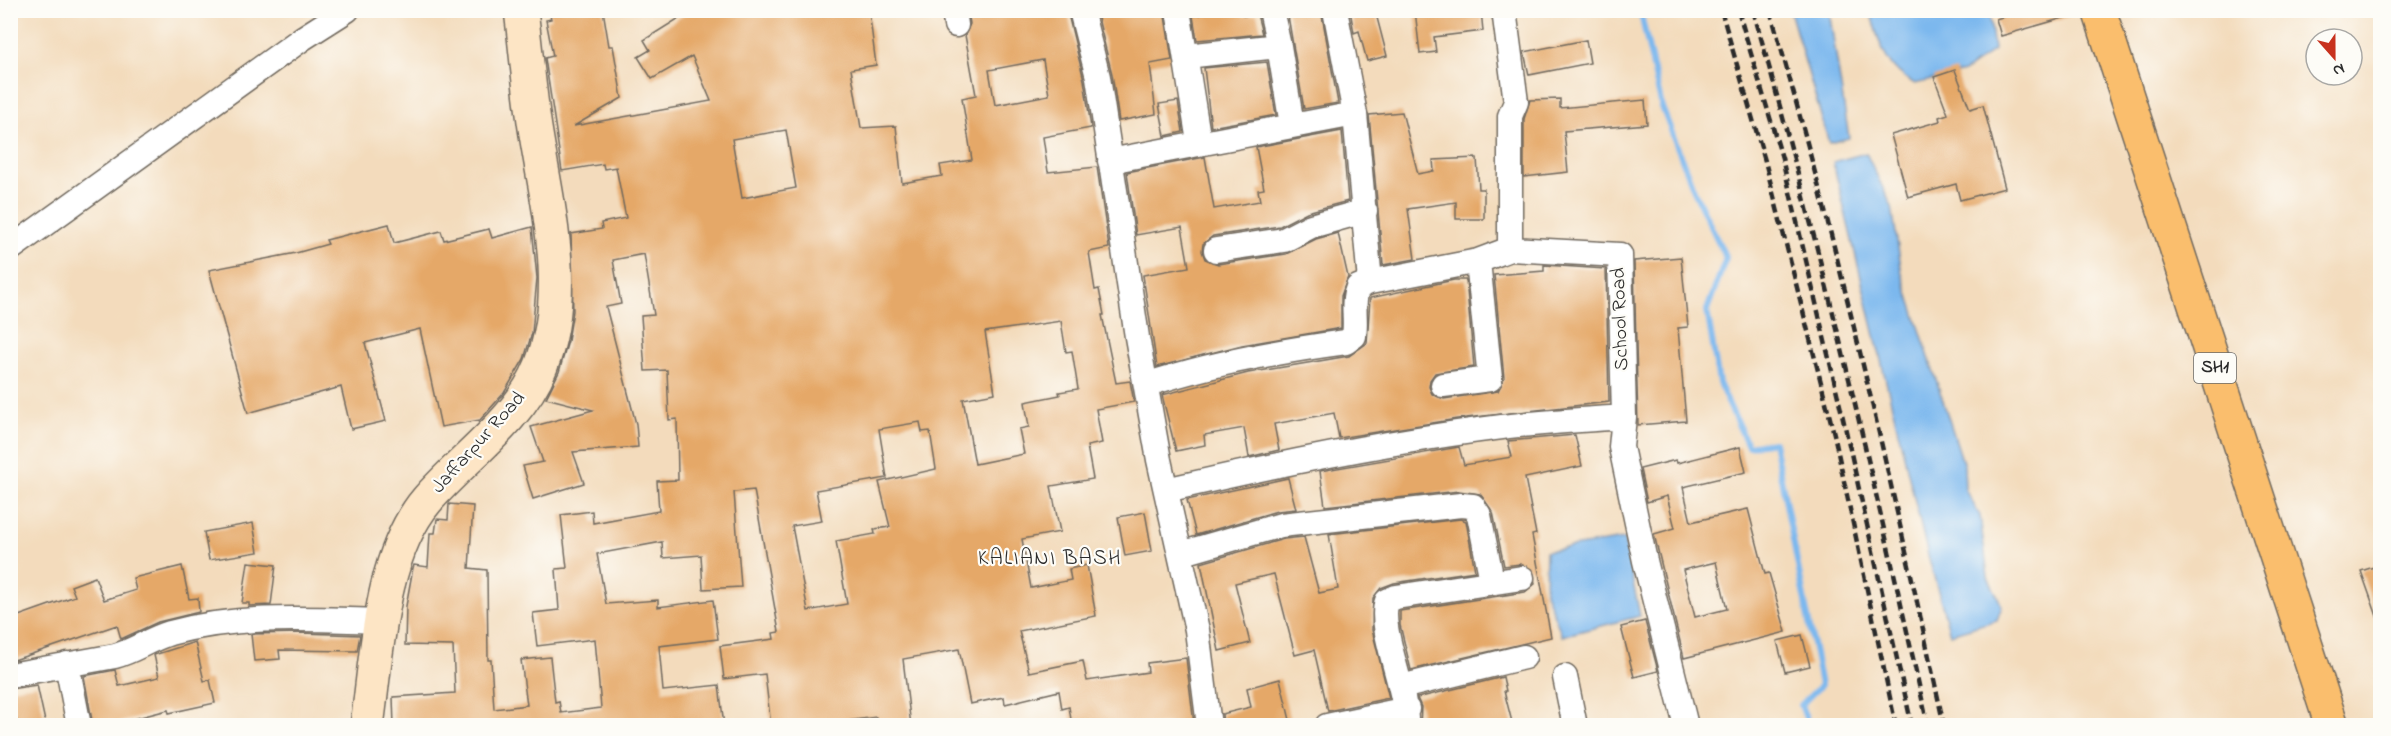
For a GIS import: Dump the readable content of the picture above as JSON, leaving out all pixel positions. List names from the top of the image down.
{
  "streets": {
    "main road": ["SH1"],
    "street": ["School Road", "Jaffarpur Road"]
  },
  "districts": ["KALIANI BASH"],
  "north": "bottom"
}
